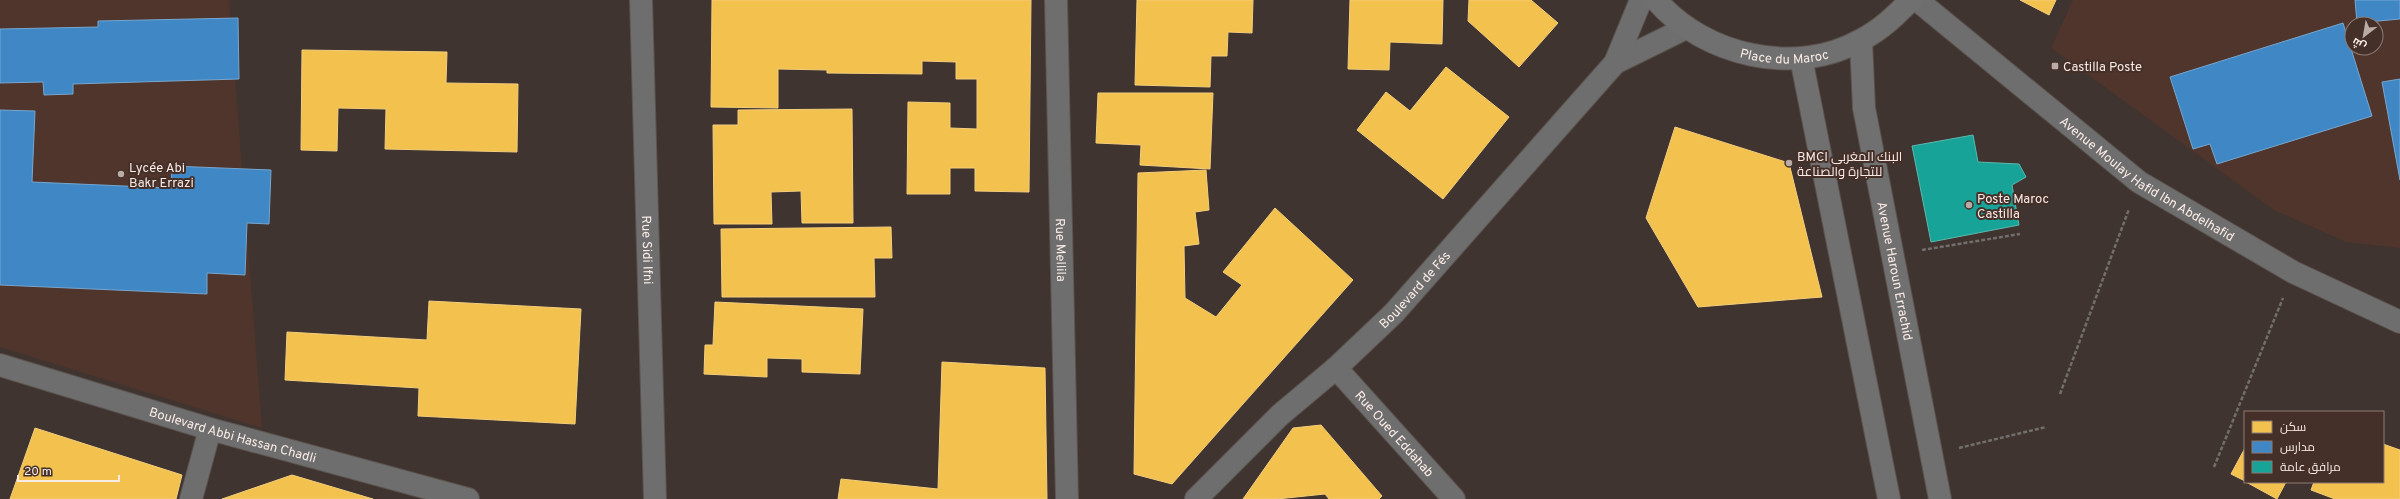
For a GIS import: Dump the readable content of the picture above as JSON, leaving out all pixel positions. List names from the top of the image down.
{
  "streets": {
    "main road": ["Place du Maroc", "Avenue Haroun Errachid"],
    "street": [
      "Avenue Moulay Hafid Ibn Abdelhafid",
      "Rue Sidi Ifni",
      "Rue Mellila",
      "Boulevard de Fés",
      "Rue Oued Eddahab",
      "Boulevard Abbi Hassan Chadli"
    ]
  },
  "crossings": [
    ["Place du Maroc", "Avenue Haroun Errachid"],
    ["Place du Maroc", "Boulevard de Fés"],
    ["Boulevard de Fés", "Rue Oued Eddahab"]
  ],
  "places": {
    "transit": ["Castilla Poste"],
    "other": ["BMCI البنك المغربي للتجارة والصناعة", "Lycée Abi Bakr Errazi", "Poste Maroc Castilla"]
  },
  "legend": ["سكن", "مدارس", "مرافق عامة"],
  "scale_bar": "20 m",
  "north": "bottom left"
}
